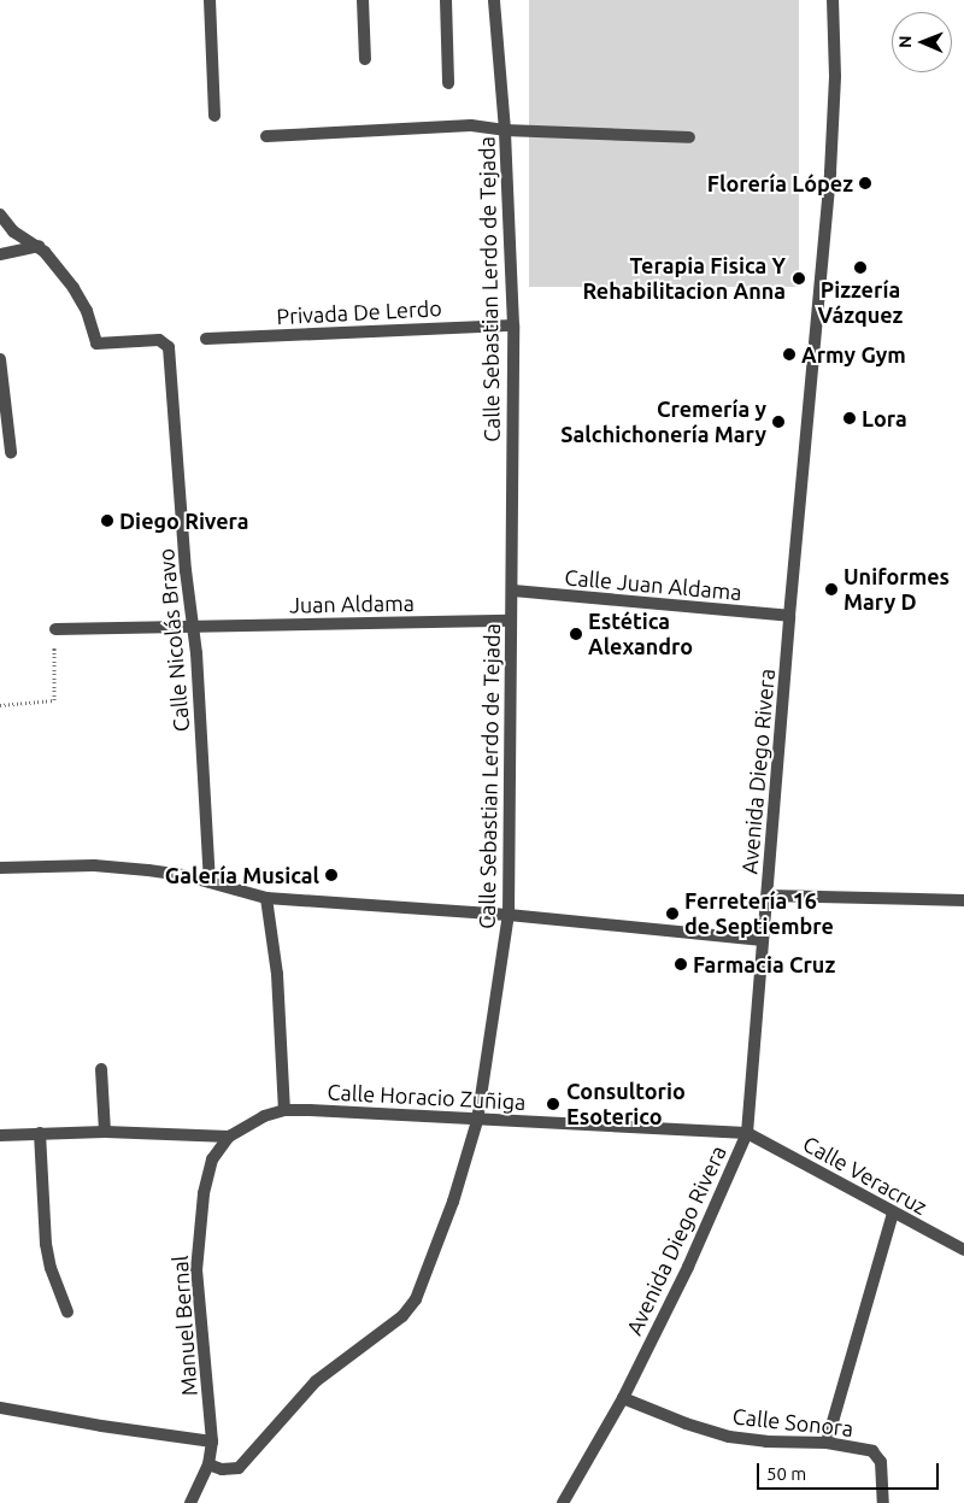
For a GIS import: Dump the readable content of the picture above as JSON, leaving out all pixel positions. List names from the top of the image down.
{
  "streets": {
    "street": [
      "Calle Sebastian Lerdo de Tejada",
      "Privada De Lerdo",
      "Calle Juan Aldama",
      "Juan Aldama",
      "Calle Nicolás Bravo",
      "Avenida Diego Rivera",
      "Calle Horacio Zuñiga",
      "Calle Veracruz",
      "Manuel Bernal",
      "Calle Sonora"
    ]
  },
  "crossings": [
    ["Calle Sebastian Lerdo de Tejada", "Privada De Lerdo"],
    ["Calle Sebastian Lerdo de Tejada", "Calle Juan Aldama"],
    ["Calle Sebastian Lerdo de Tejada", "Juan Aldama"],
    ["Calle Sebastian Lerdo de Tejada", "Calle Horacio Zuñiga"],
    ["Calle Sebastian Lerdo de Tejada", "Manuel Bernal"],
    ["Calle Juan Aldama", "Avenida Diego Rivera"],
    ["Juan Aldama", "Calle Nicolás Bravo"],
    ["Avenida Diego Rivera", "Calle Horacio Zuñiga"],
    ["Avenida Diego Rivera", "Calle Veracruz"],
    ["Avenida Diego Rivera", "Calle Sonora"],
    ["Calle Horacio Zuñiga", "Calle Veracruz"],
    ["Calle Horacio Zuñiga", "Manuel Bernal"]
  ],
  "places": [
    "Florería López",
    "Pizzería Vázquez",
    "Terapia Fisica Y Rehabilitacion Anna",
    "Army Gym",
    "Lora",
    "Cremería y Salchichonería Mary",
    "Diego Rivera",
    "Uniformes Mary D",
    "Estética Alexandro",
    "Galería Musical",
    "Ferretería 16 de Septiembre",
    "Farmacia Cruz",
    "Consultorio Esoterico"
  ],
  "scale_bar": "50 m",
  "north": "left"
}
